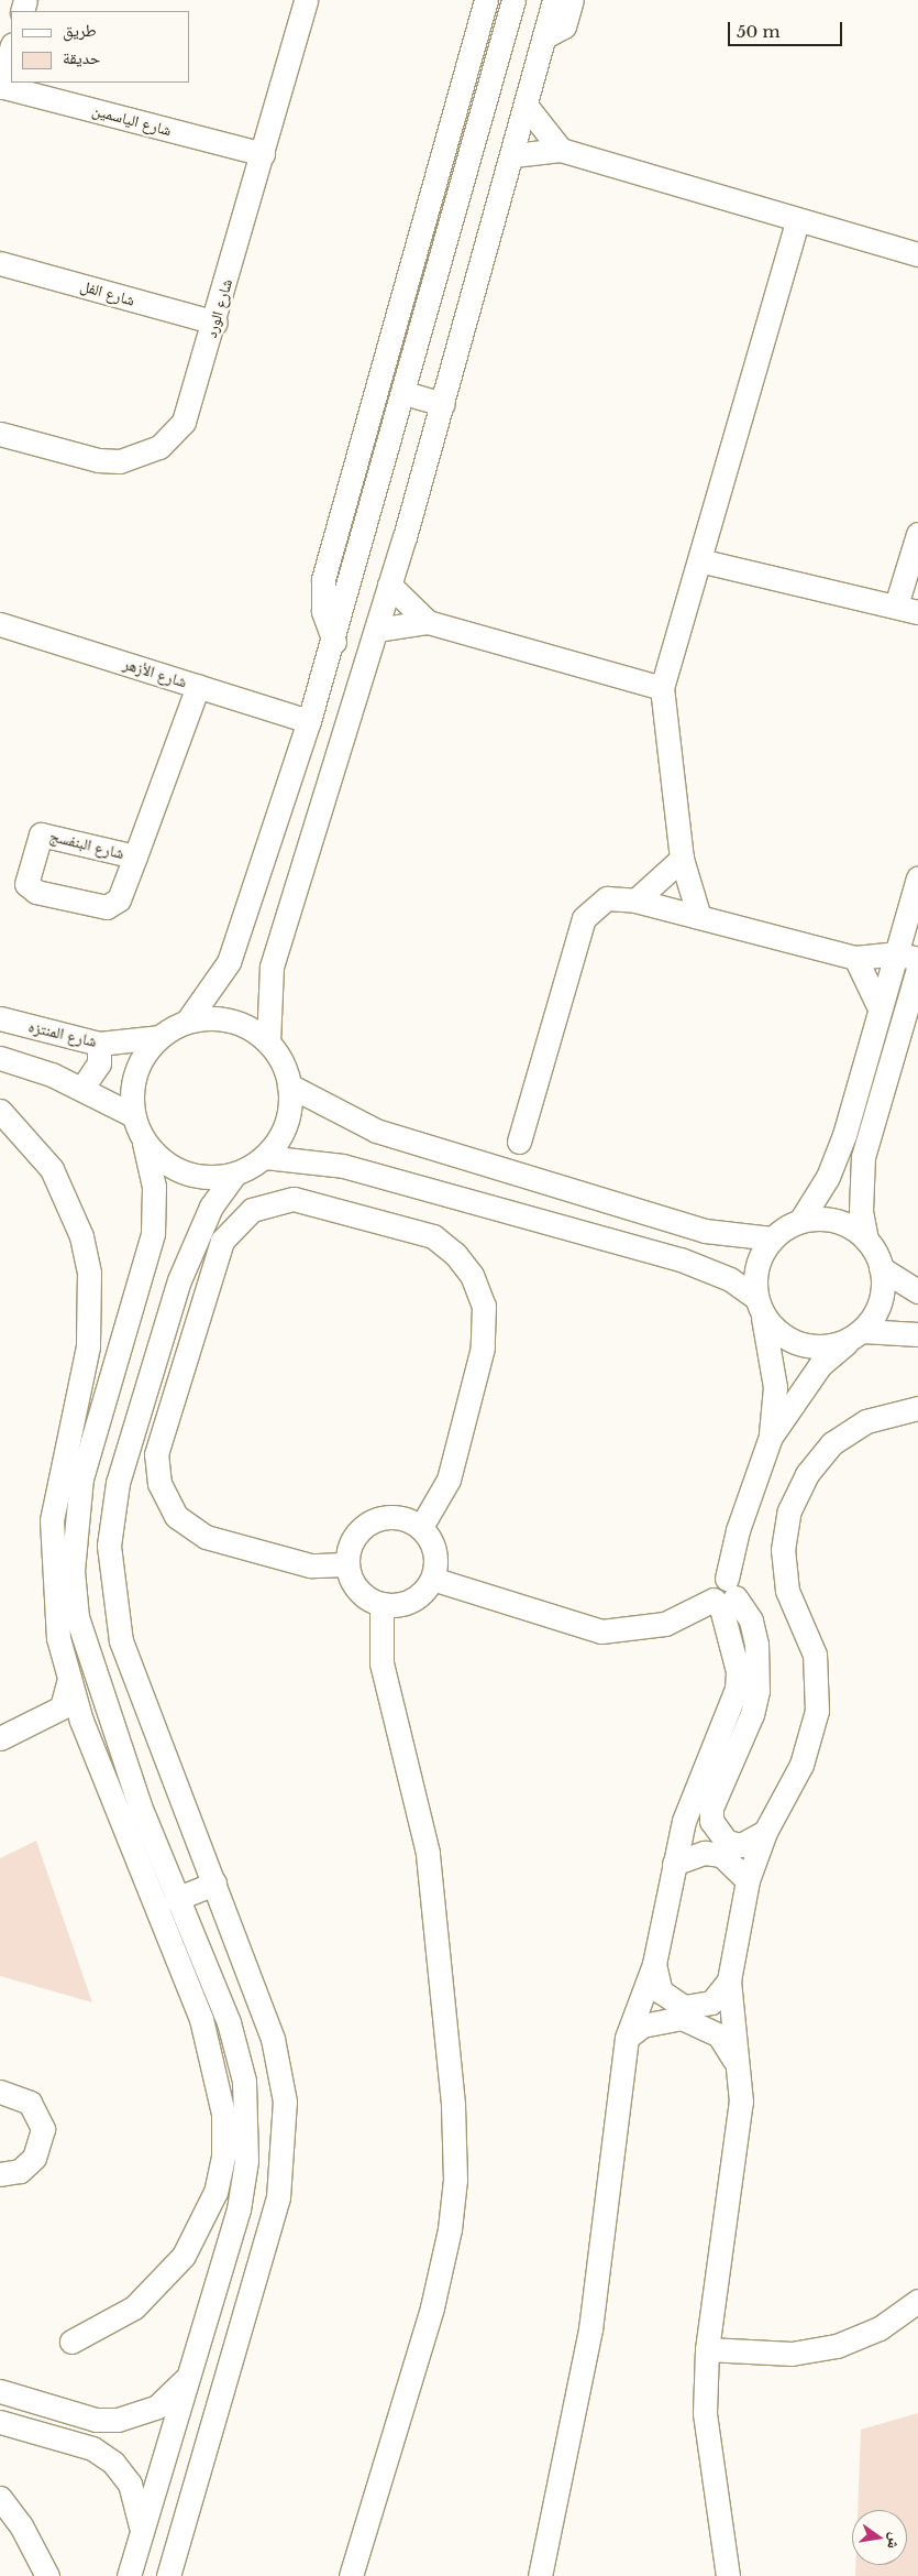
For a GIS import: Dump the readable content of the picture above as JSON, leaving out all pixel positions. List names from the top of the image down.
{
  "streets": {
    "street": [
      "شارع الياسمين",
      "شارع الفل",
      "شارع الورد",
      "شارع الأزهر",
      "شارع البنفسج",
      "شارع المنتزه"
    ]
  },
  "crossings": [
    ["شارع الياسمين", "شارع الورد"],
    ["شارع الفل", "شارع الورد"],
    ["شارع الأزهر", "شارع البنفسج"]
  ],
  "legend": ["طريق", "حديقة"],
  "scale_bar": "50 m",
  "north": "right"
}
